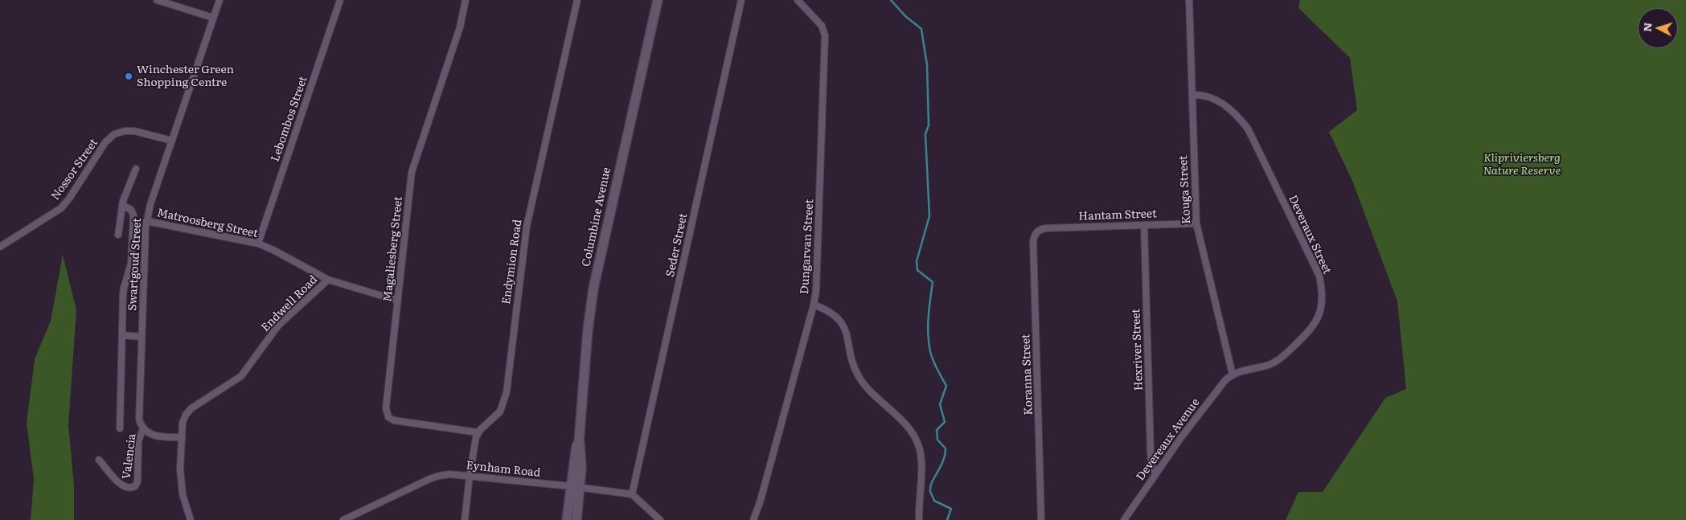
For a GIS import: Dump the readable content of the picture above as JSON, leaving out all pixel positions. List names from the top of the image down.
{
  "streets": {
    "main road": ["Columbine Avenue"],
    "street": [
      "Lebombos Street",
      "Nossor Street",
      "Kouga Street",
      "Hantam Street",
      "Matroosberg Street",
      "Deveraux Street",
      "Seder Street",
      "Dungarvan Street",
      "Magaliesberg Street",
      "Endymion Road",
      "Swartgoud Street",
      "Endwell Road",
      "Hexriver Street",
      "Koranna Street",
      "Devereaux Avenue",
      "Valencia",
      "Eynham Road"
    ]
  },
  "crossings": [
    ["Lebombos Street", "Matroosberg Street"],
    ["Nossor Street", "Swartgoud Street"],
    ["Kouga Street", "Hantam Street"],
    ["Kouga Street", "Deveraux Street"],
    ["Kouga Street", "Devereaux Avenue"],
    ["Hantam Street", "Hexriver Street"],
    ["Hantam Street", "Koranna Street"],
    ["Columbine Avenue", "Eynham Road"],
    ["Matroosberg Street", "Magaliesberg Street"],
    ["Matroosberg Street", "Swartgoud Street"],
    ["Matroosberg Street", "Endwell Road"],
    ["Deveraux Street", "Devereaux Avenue"],
    ["Seder Street", "Eynham Road"],
    ["Magaliesberg Street", "Endymion Road"],
    ["Swartgoud Street", "Valencia"],
    ["Hexriver Street", "Devereaux Avenue"]
  ],
  "parks": ["Klipriviersberg Nature Reserve"],
  "places": ["Winchester Green Shopping Centre"],
  "north": "left"
}
